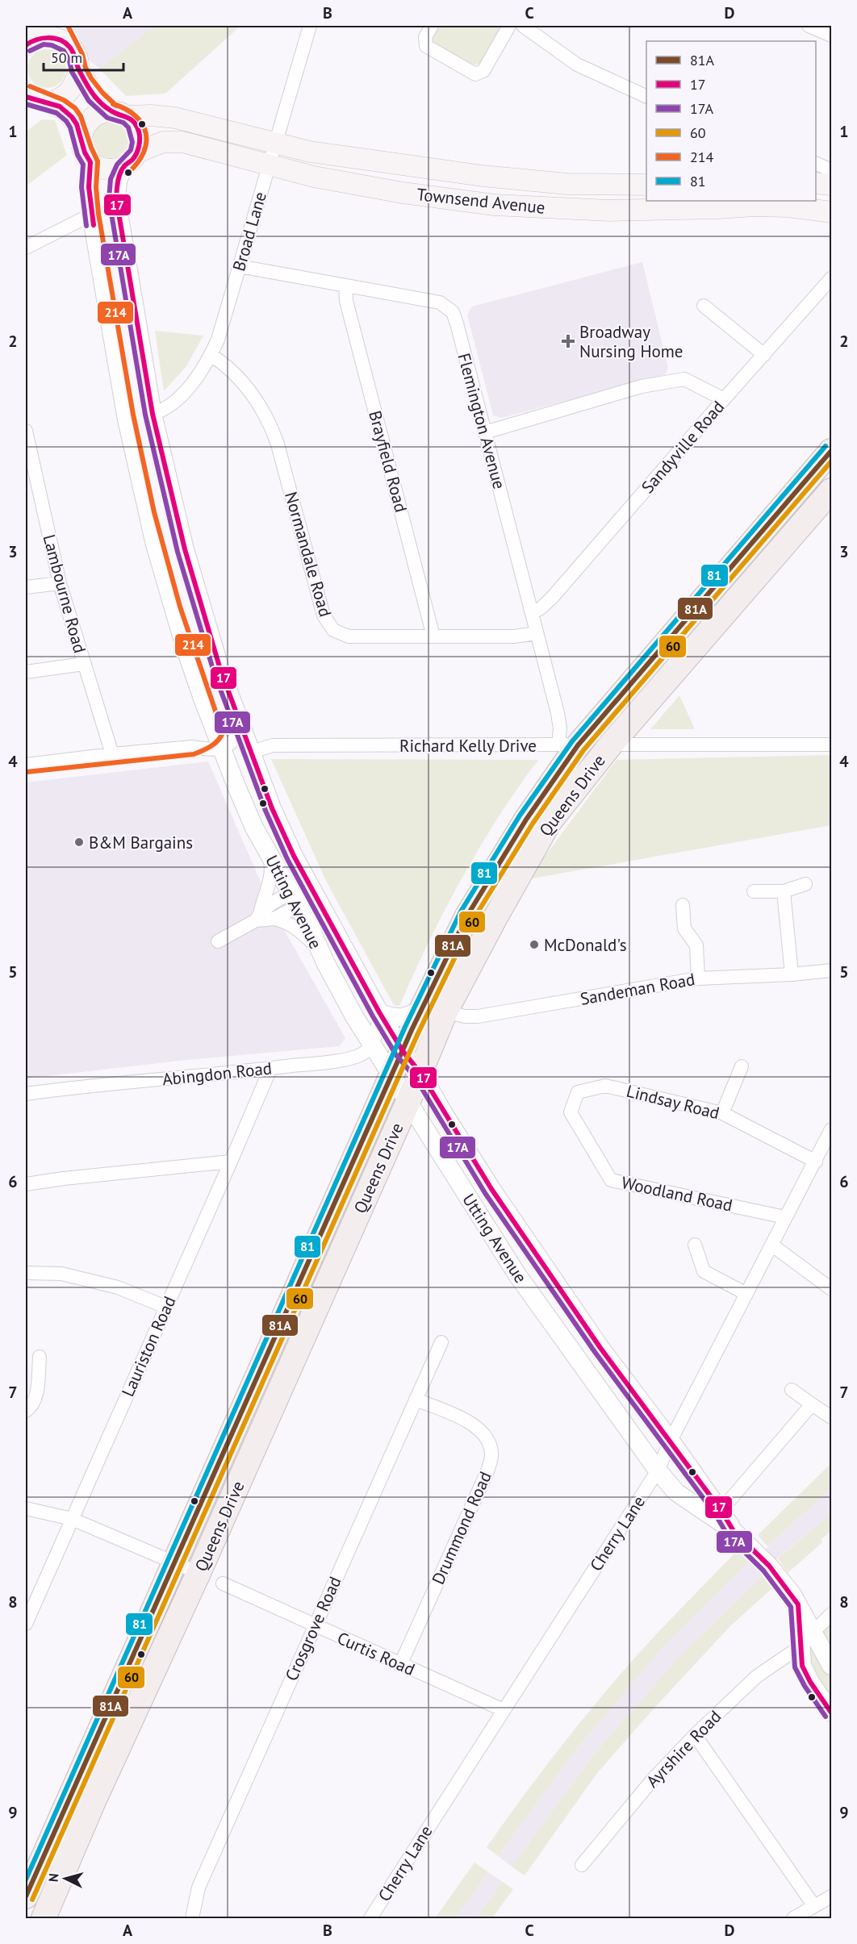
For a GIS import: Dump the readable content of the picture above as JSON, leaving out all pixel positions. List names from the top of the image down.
{
  "streets": {
    "highway": ["Queens Drive"],
    "main road": ["Townsend Avenue"],
    "street": [
      "Broad Lane",
      "Flemington Avenue",
      "Sandyville Road",
      "Brayfield Road",
      "Normandale Road",
      "Lambourne Road",
      "Richard Kelly Drive",
      "Utting Avenue",
      "Sandeman Road",
      "Abingdon Road",
      "Lindsay Road",
      "Woodland Road",
      "Lauriston Road",
      "Drummond Road",
      "Cherry Lane",
      "Crosgrove Road",
      "Curtis Road",
      "Ayrshire Road"
    ]
  },
  "crossings": [
    ["Townsend Avenue", "Broad Lane"],
    ["Townsend Avenue", "Utting Avenue"],
    ["Broad Lane", "Flemington Avenue"],
    ["Broad Lane", "Normandale Road"],
    ["Broad Lane", "Utting Avenue"],
    ["Flemington Avenue", "Sandyville Road"],
    ["Flemington Avenue", "Brayfield Road"],
    ["Flemington Avenue", "Normandale Road"],
    ["Flemington Avenue", "Richard Kelly Drive"],
    ["Flemington Avenue", "Queens Drive"],
    ["Brayfield Road", "Normandale Road"],
    ["Richard Kelly Drive", "Queens Drive"],
    ["Richard Kelly Drive", "Utting Avenue"],
    ["Queens Drive", "Utting Avenue"],
    ["Queens Drive", "Sandeman Road"],
    ["Utting Avenue", "Abingdon Road"],
    ["Utting Avenue", "Cherry Lane"],
    ["Utting Avenue", "Ayrshire Road"],
    ["Abingdon Road", "Lauriston Road"],
    ["Lindsay Road", "Woodland Road"],
    ["Lindsay Road", "Cherry Lane"],
    ["Woodland Road", "Cherry Lane"],
    ["Drummond Road", "Crosgrove Road"],
    ["Drummond Road", "Curtis Road"],
    ["Cherry Lane", "Curtis Road"],
    ["Crosgrove Road", "Curtis Road"]
  ],
  "places": {
    "health": ["Broadway Nursing Home"],
    "other": ["B&M Bargains", "McDonald's"]
  },
  "lines": [
    "transit line 214",
    "transit line 17",
    "transit line 17A",
    "transit line 81",
    "transit line 81A",
    "transit line 60"
  ],
  "legend": [
    "81A",
    "17",
    "17A",
    "60",
    "214",
    "81"
  ],
  "scale_bar": "50 m",
  "north": "left",
  "grid": {
    "columns": [
      "A",
      "B",
      "C",
      "D"
    ],
    "rows": [
      "1",
      "2",
      "3",
      "4",
      "5",
      "6",
      "7",
      "8",
      "9"
    ]
  }
}
